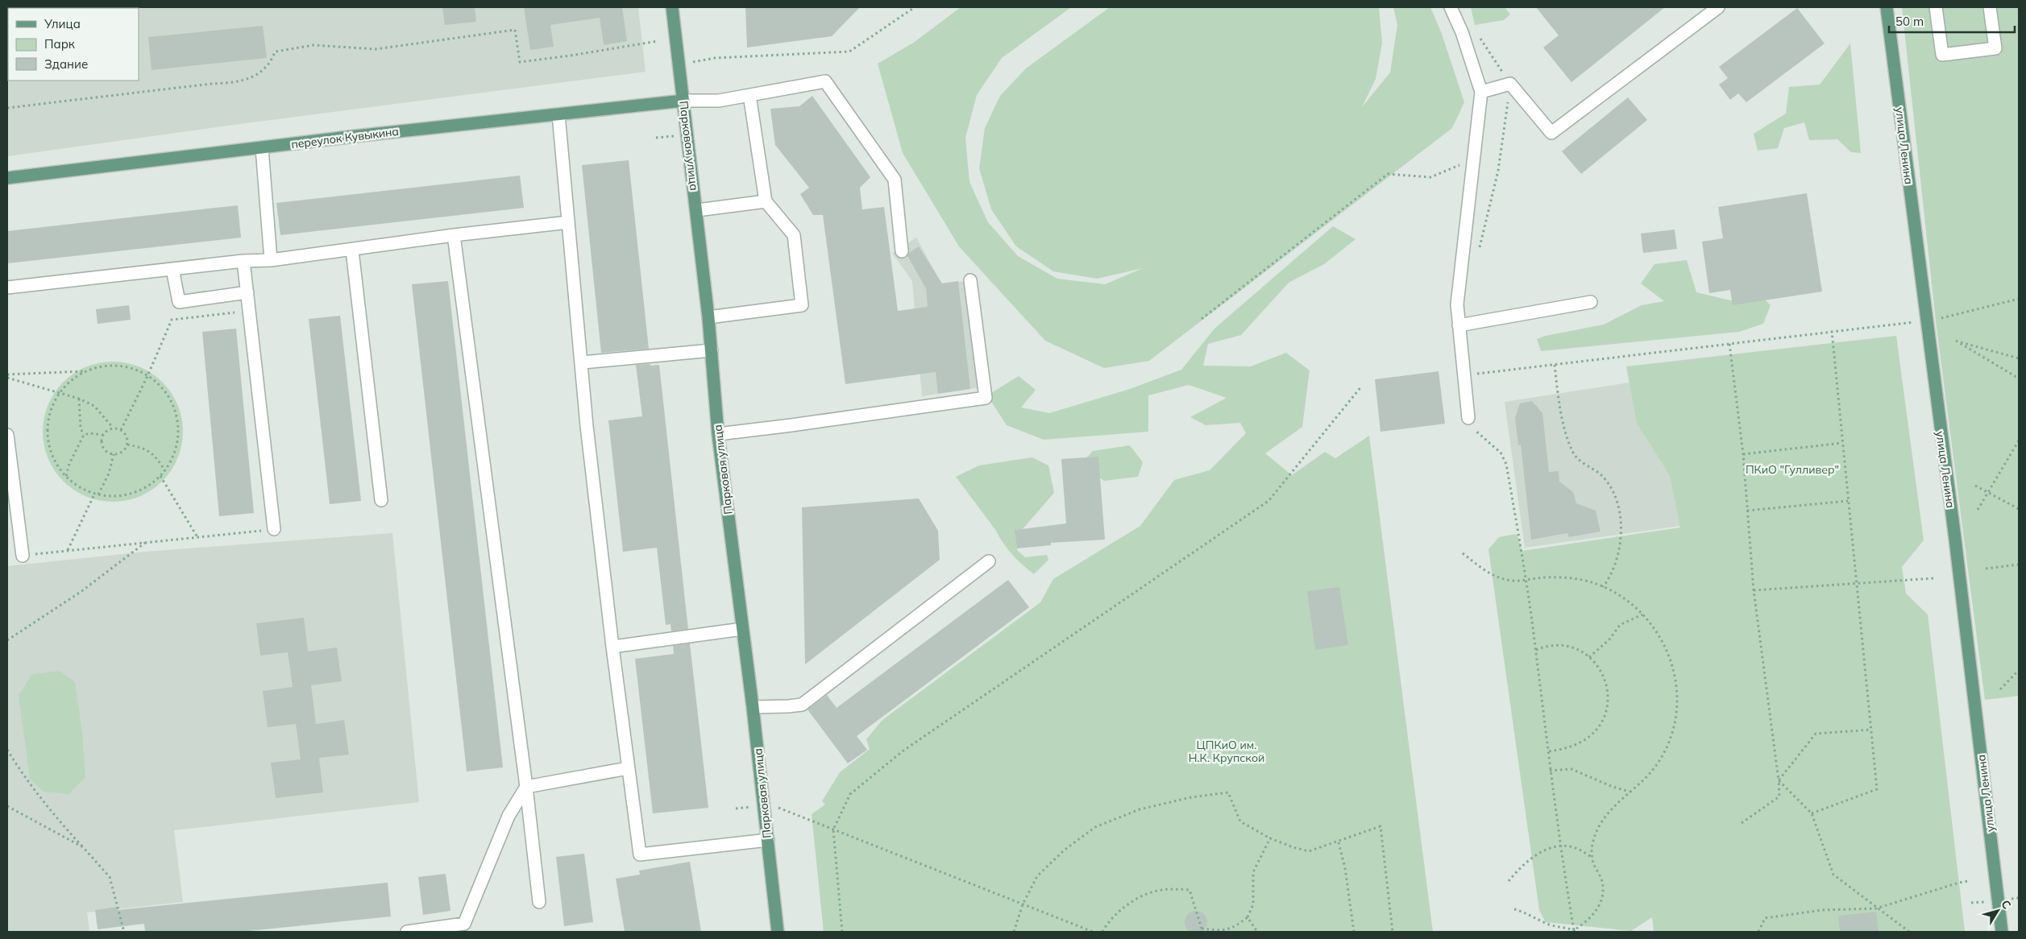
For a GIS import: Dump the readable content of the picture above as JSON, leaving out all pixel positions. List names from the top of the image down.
{
  "streets": {
    "main road": ["переулок Кувыкина", "Парковая улица", "улица Ленина"]
  },
  "crossings": [
    ["переулок Кувыкина", "Парковая улица"]
  ],
  "parks": ["ПКиО \"Гулливер\"", "ЦПКиО им. Н.К. Крупской"],
  "legend": ["Улица", "Парк", "Здание"],
  "scale_bar": "50 m",
  "north": "top right"
}
